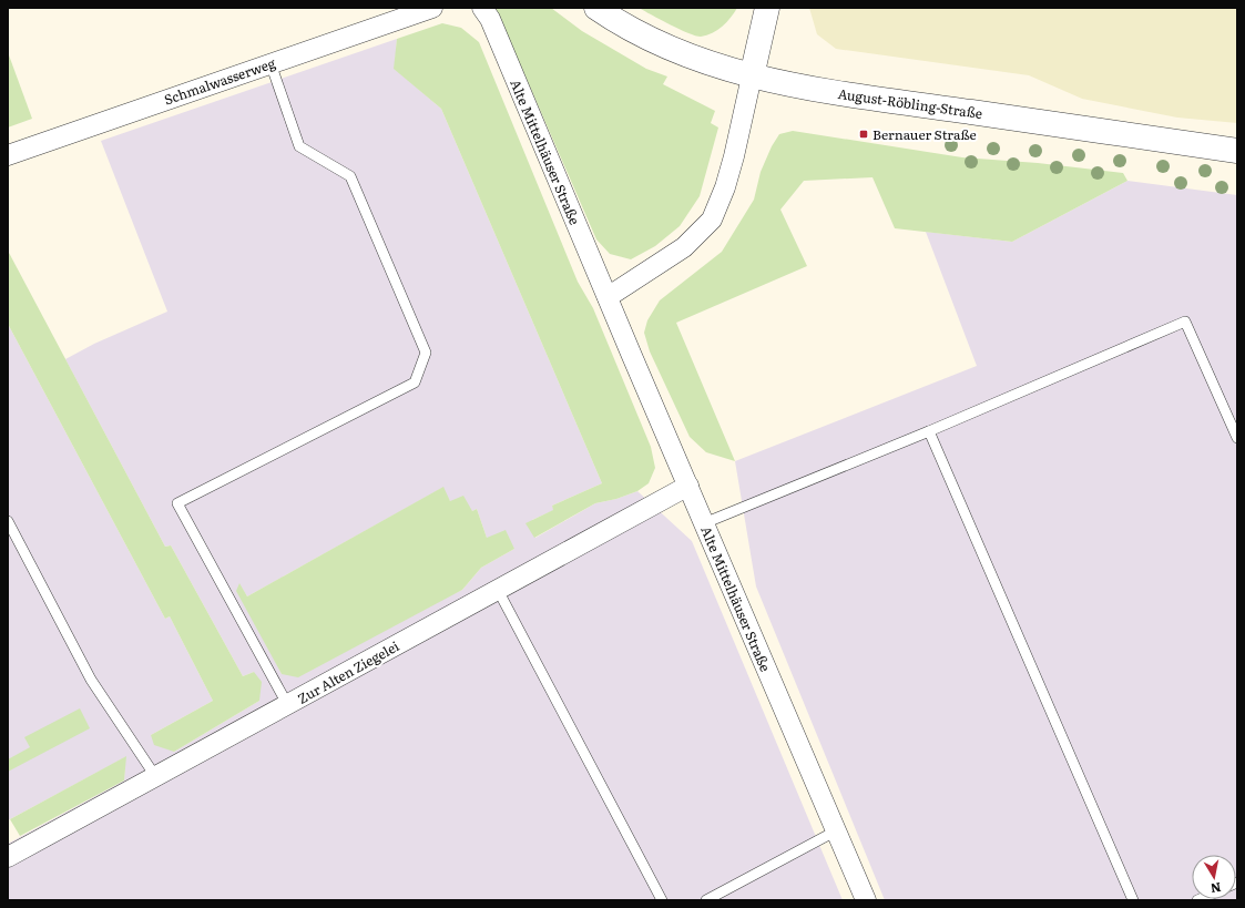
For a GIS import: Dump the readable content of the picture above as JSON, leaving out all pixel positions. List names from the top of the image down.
{
  "streets": {
    "street": [
      "Schmalwasserweg",
      "August-Röbling-Straße",
      "Alte Mittelhäuser Straße",
      "Zur Alten Ziegelei"
    ]
  },
  "crossings": [
    ["Alte Mittelhäuser Straße", "Zur Alten Ziegelei"]
  ],
  "places": {
    "transit": ["Bernauer Straße"]
  },
  "north": "bottom"
}
